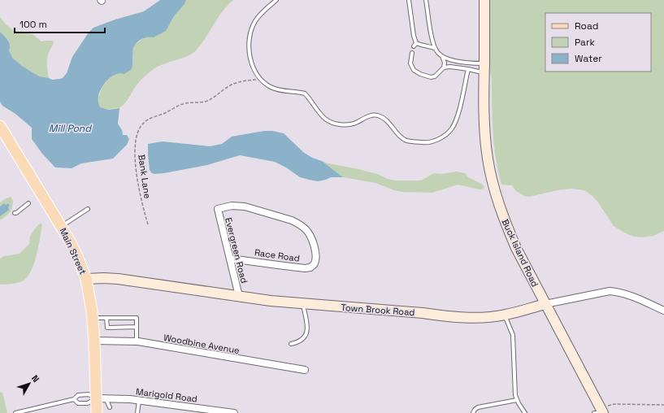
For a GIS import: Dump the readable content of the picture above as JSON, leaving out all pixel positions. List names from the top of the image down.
{
  "streets": {
    "main road": ["Main Street", "Buck Island Road", "Town Brook Road"],
    "street": [
      "Evergreen Road",
      "Race Road",
      "Woodbine Avenue",
      "Marigold Road"
    ],
    "path": ["Bank Lane"]
  },
  "crossings": [
    ["Evergreen Road", "Race Road"],
    ["Evergreen Road", "Town Brook Road"],
    ["Main Street", "Town Brook Road"],
    ["Main Street", "Woodbine Avenue"],
    ["Main Street", "Marigold Road"],
    ["Buck Island Road", "Town Brook Road"]
  ],
  "water": ["Mill Pond"],
  "legend": ["Road", "Park", "Water"],
  "scale_bar": "100 m",
  "north": "top right"
}
